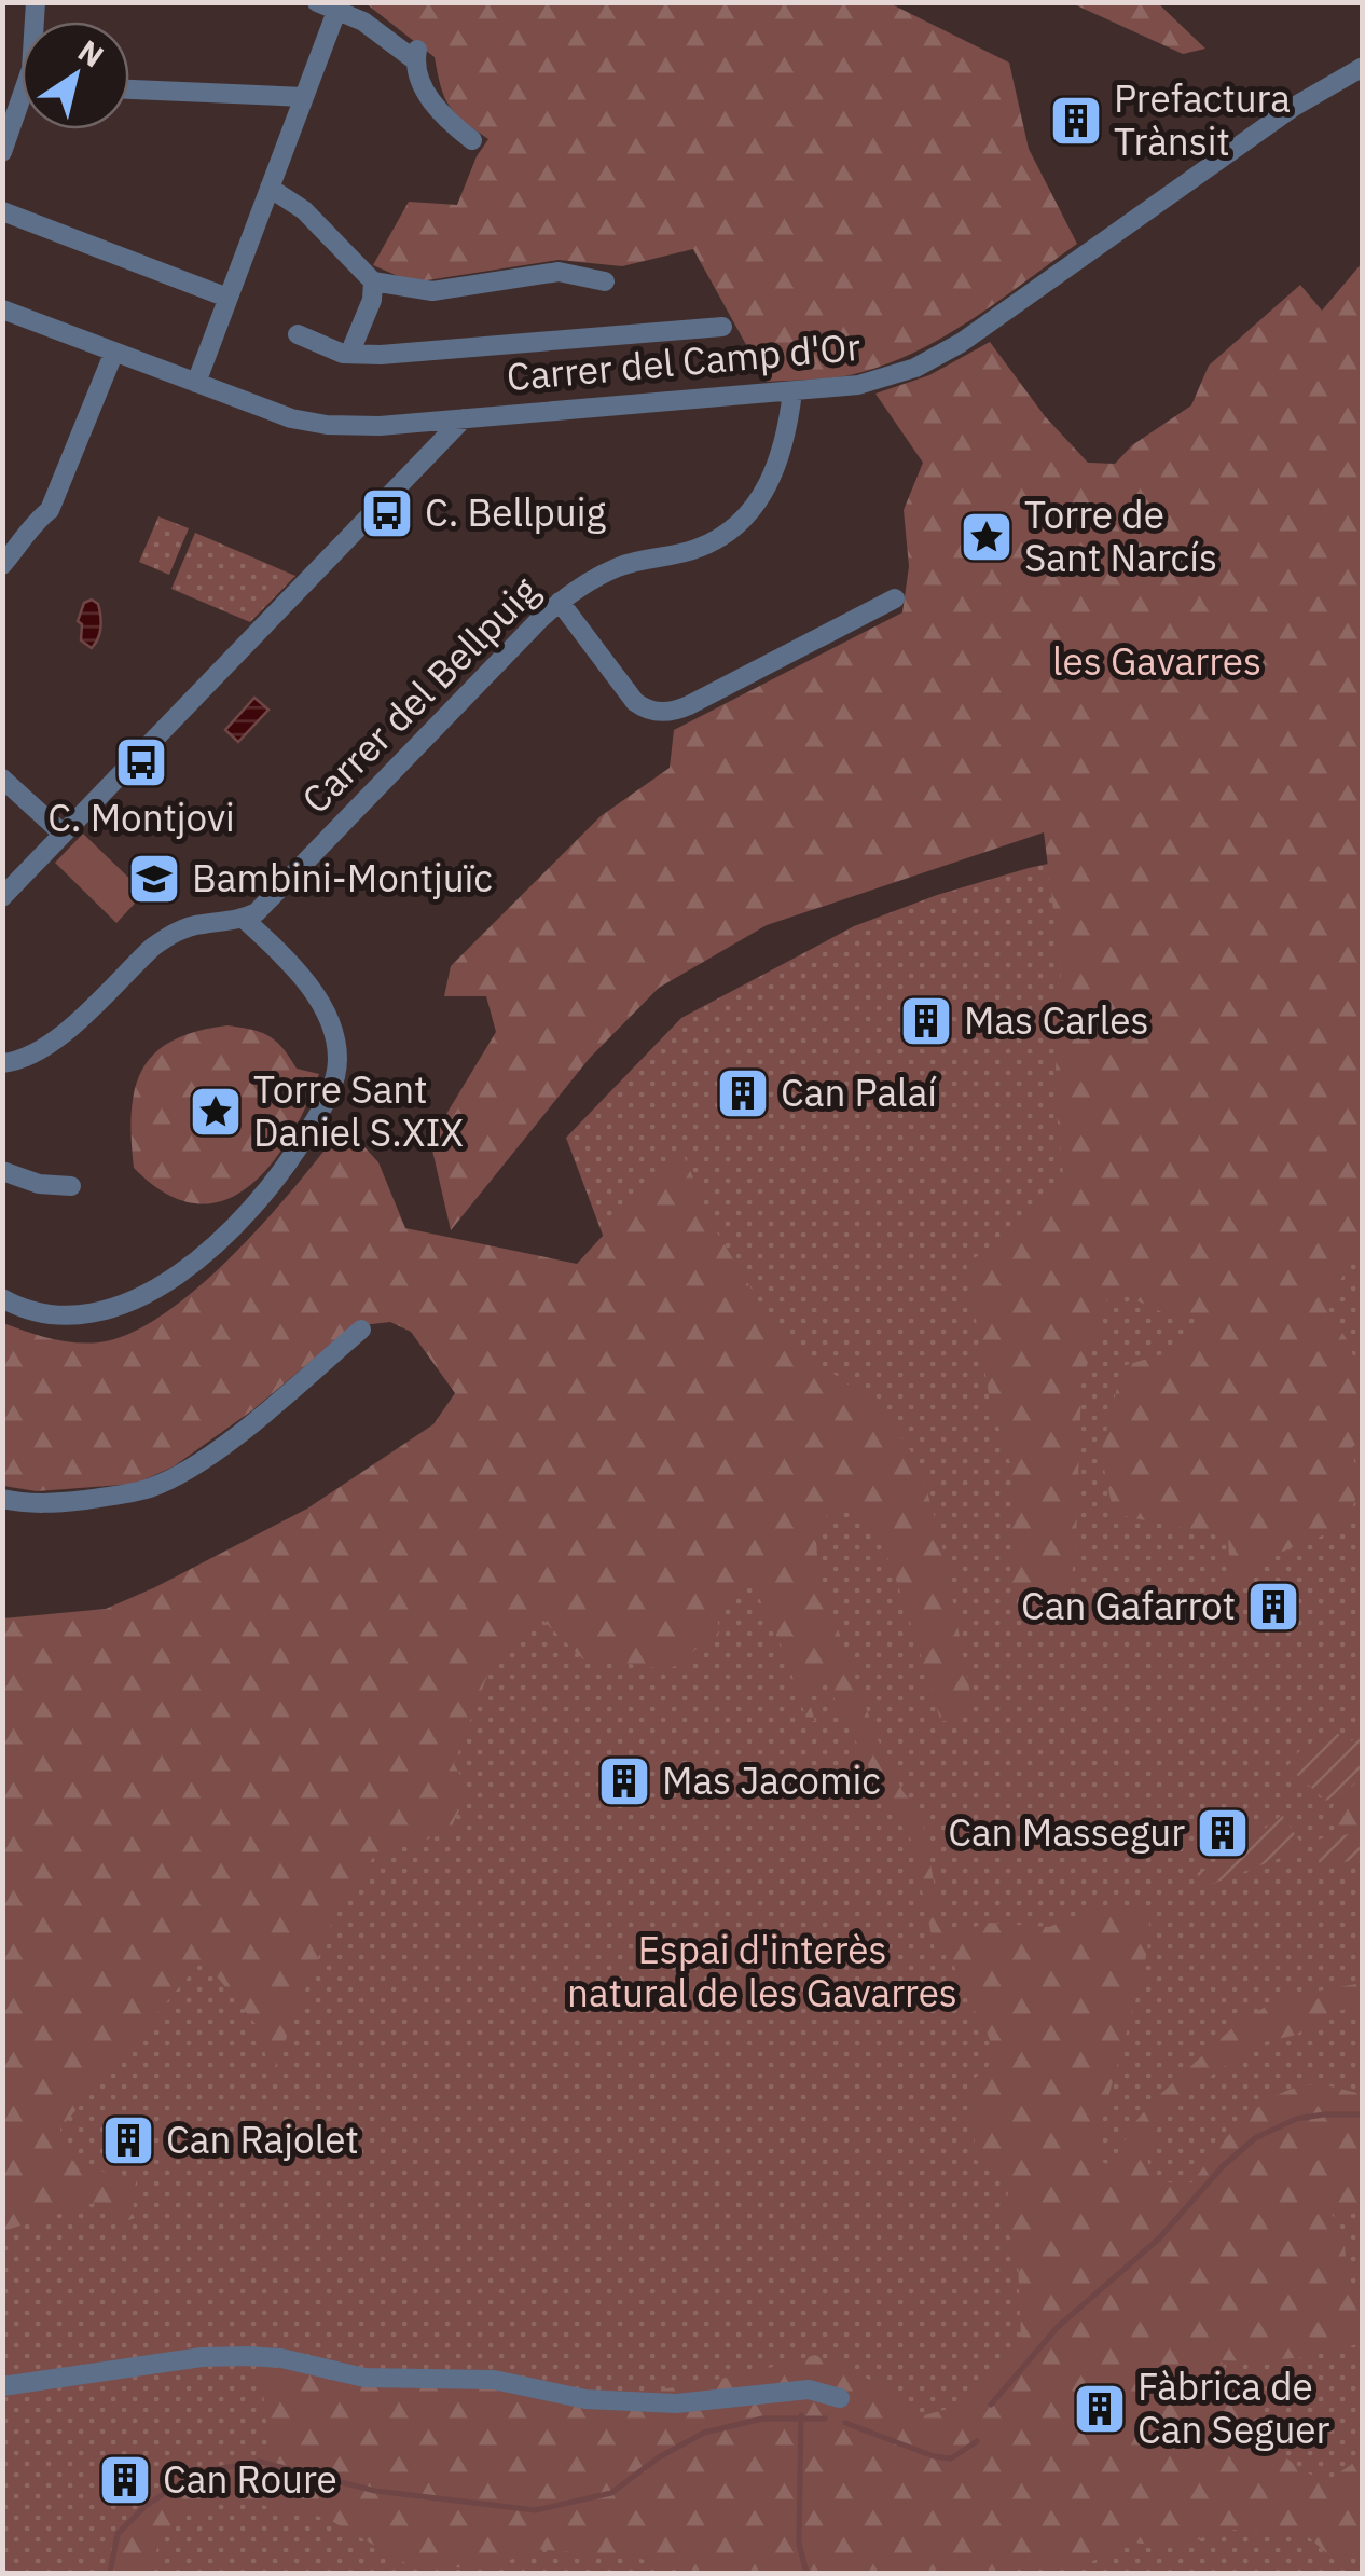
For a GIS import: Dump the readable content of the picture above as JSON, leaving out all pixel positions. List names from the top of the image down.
{
  "streets": {
    "street": ["Carrer del Camp d'Or", "Carrer del Bellpuig"]
  },
  "crossings": [
    ["Carrer del Camp d'Or", "Carrer del Bellpuig"]
  ],
  "parks": ["les Gavarres", "Espai d'interès natural de les Gavarres"],
  "places": {
    "building": [
      "Prefactura Trànsit",
      "Mas Carles",
      "Can Palaí",
      "Can Gafarrot",
      "Mas Jacomic",
      "Can Massegur",
      "Can Rajolet",
      "Fàbrica de Can Seguer",
      "Can Roure"
    ],
    "bus stop": ["C. Bellpuig", "C. Montjovi"],
    "place": ["Torre de Sant Narcís", "Torre Sant Daniel S.XIX"],
    "school or university": ["Bambini-Montjuïc"]
  },
  "north": "top right"
}
